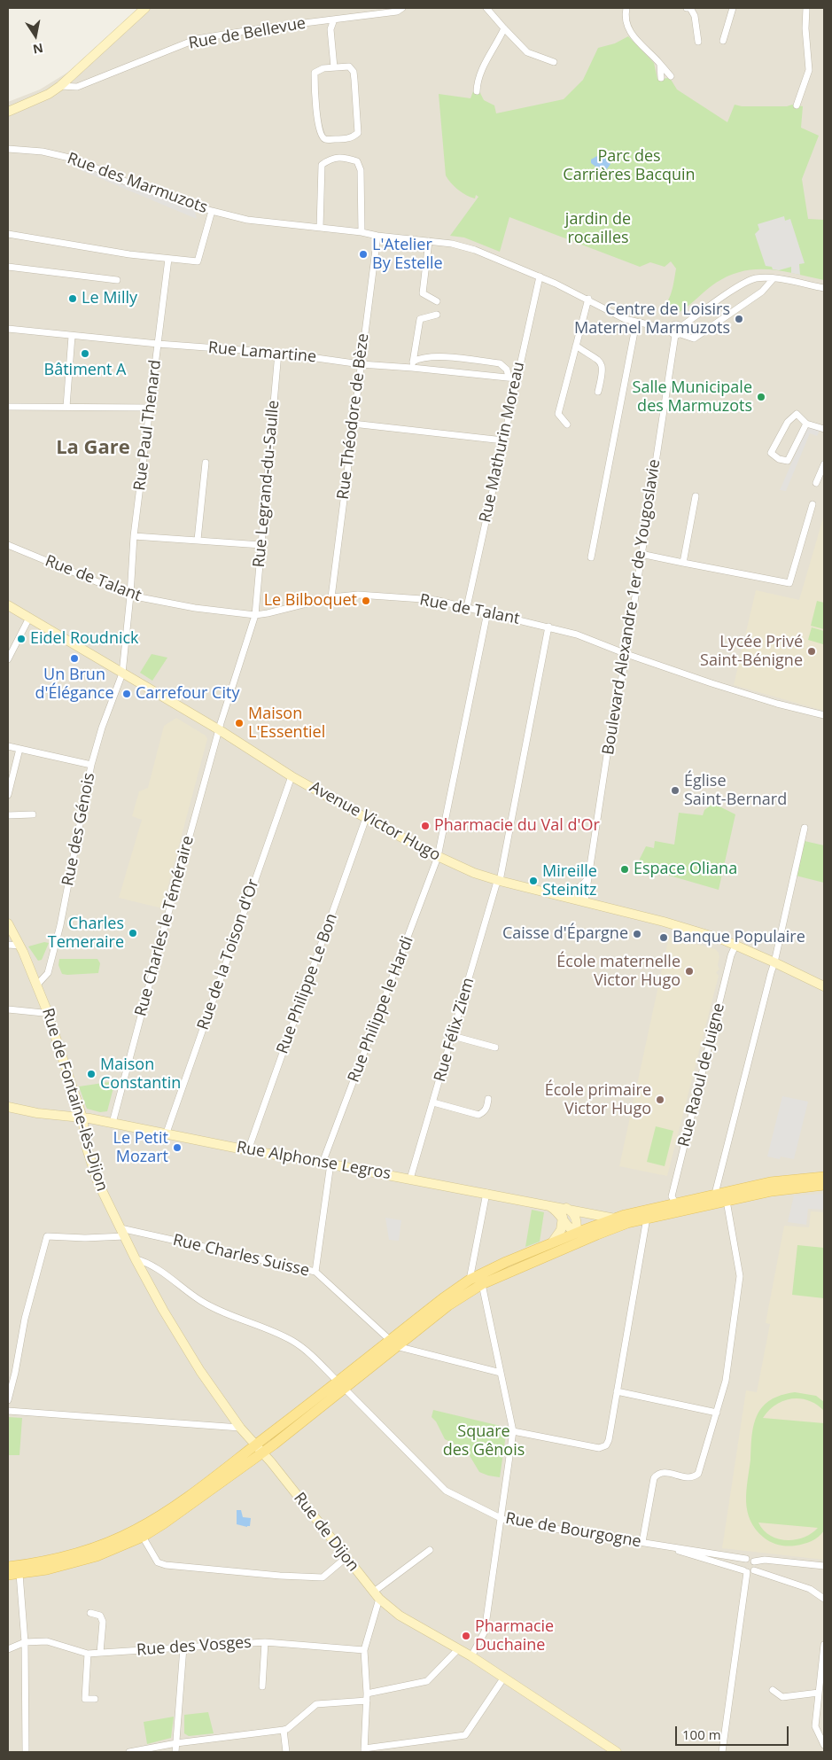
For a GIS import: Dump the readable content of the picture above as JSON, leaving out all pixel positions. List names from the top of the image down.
{
  "streets": {
    "street": [
      "Rue de Bellevue",
      "Rue des Marmuzots",
      "Rue Lamartine",
      "Rue Théodore de Bèze",
      "Rue Paul Thenard",
      "Rue Mathurin Moreau",
      "Rue Legrand-du-Saulle",
      "Rue de Talant",
      "Boulevard Alexandre 1er de Yougoslavie",
      "Avenue Victor Hugo",
      "Rue des Génois",
      "Rue Charles le Téméraire",
      "Rue de la Toison d'Or",
      "Rue Philippe Le Bon",
      "Rue Philippe le Hardi",
      "Rue Félix Ziem",
      "Rue Raoul de Juigne",
      "Rue de Fontaine-lès-Dijon",
      "Rue Alphonse Legros",
      "Rue Charles Suisse",
      "Rue de Bourgogne",
      "Rue de Dijon",
      "Rue des Vosges"
    ]
  },
  "crossings": [
    ["Rue des Marmuzots", "Rue Théodore de Bèze"],
    ["Rue des Marmuzots", "Rue Mathurin Moreau"],
    ["Rue Lamartine", "Rue Théodore de Bèze"],
    ["Rue Lamartine", "Rue Paul Thenard"],
    ["Rue Lamartine", "Rue Mathurin Moreau"],
    ["Rue Lamartine", "Rue Legrand-du-Saulle"],
    ["Rue Théodore de Bèze", "Rue de Talant"],
    ["Rue Paul Thenard", "Rue de Talant"],
    ["Rue Paul Thenard", "Avenue Victor Hugo"],
    ["Rue Paul Thenard", "Rue des Génois"],
    ["Rue Mathurin Moreau", "Rue de Talant"],
    ["Rue Legrand-du-Saulle", "Rue de Talant"],
    ["Rue Legrand-du-Saulle", "Avenue Victor Hugo"],
    ["Rue Legrand-du-Saulle", "Rue Charles le Téméraire"],
    ["Rue de Talant", "Boulevard Alexandre 1er de Yougoslavie"],
    ["Rue de Talant", "Rue Philippe le Hardi"],
    ["Rue de Talant", "Rue Félix Ziem"],
    ["Boulevard Alexandre 1er de Yougoslavie", "Avenue Victor Hugo"],
    ["Avenue Victor Hugo", "Rue des Génois"],
    ["Avenue Victor Hugo", "Rue Charles le Téméraire"],
    ["Avenue Victor Hugo", "Rue de la Toison d'Or"],
    ["Avenue Victor Hugo", "Rue Philippe Le Bon"],
    ["Avenue Victor Hugo", "Rue Philippe le Hardi"],
    ["Avenue Victor Hugo", "Rue Félix Ziem"],
    ["Avenue Victor Hugo", "Rue Raoul de Juigne"],
    ["Rue des Génois", "Rue de Fontaine-lès-Dijon"],
    ["Rue Charles le Téméraire", "Rue Alphonse Legros"],
    ["Rue de la Toison d'Or", "Rue Alphonse Legros"],
    ["Rue Philippe Le Bon", "Rue Alphonse Legros"],
    ["Rue Philippe le Hardi", "Rue Alphonse Legros"],
    ["Rue Philippe le Hardi", "Rue Charles Suisse"],
    ["Rue Félix Ziem", "Rue Alphonse Legros"],
    ["Rue de Fontaine-lès-Dijon", "Rue Alphonse Legros"],
    ["Rue de Fontaine-lès-Dijon", "Rue Charles Suisse"],
    ["Rue de Fontaine-lès-Dijon", "Rue de Dijon"],
    ["Rue Charles Suisse", "Rue de Dijon"],
    ["Rue de Bourgogne", "Rue de Dijon"]
  ],
  "districts": ["La Gare"],
  "parks": ["Parc des Carrières Bacquin", "jardin de rocailles", "Square des Gênois"],
  "places": [
    "L'Atelier By Estelle",
    "Le Milly",
    "Centre de Loisirs Maternel Marmuzots",
    "Bâtiment A",
    "Salle Municipale des Marmuzots",
    "Le Bilboquet",
    "Eidel Roudnick",
    "Lycée Privé Saint-Bénigne",
    "Un Brun d'Élégance",
    "Carrefour City",
    "Maison L'Essentiel",
    "Église Saint-Bernard",
    "Pharmacie du Val d'Or",
    "Espace Oliana",
    "Mireille Steinitz",
    "Charles Temeraire",
    "Caisse d'Épargne",
    "Banque Populaire",
    "École maternelle Victor Hugo",
    "Maison Constantin",
    "École primaire Victor Hugo",
    "Le Petit Mozart",
    "Pharmacie Duchaine"
  ],
  "scale_bar": "100 m",
  "north": "bottom"
}
